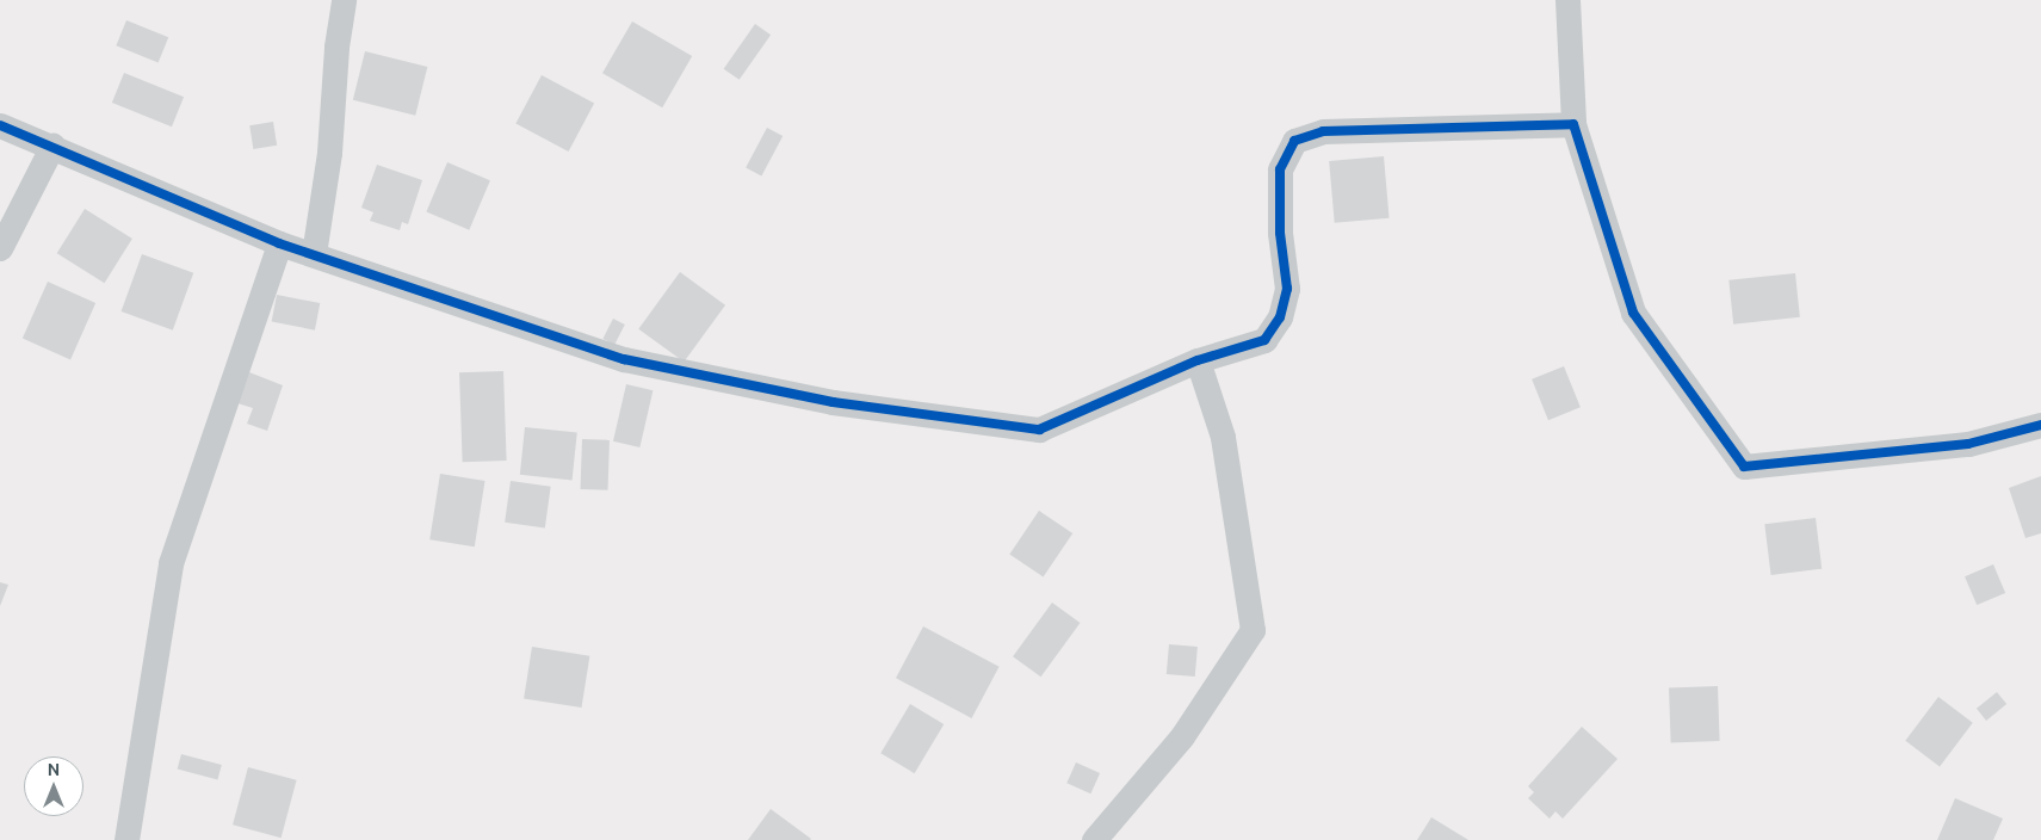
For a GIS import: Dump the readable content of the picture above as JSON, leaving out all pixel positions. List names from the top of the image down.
{
  "north": "top"
}
